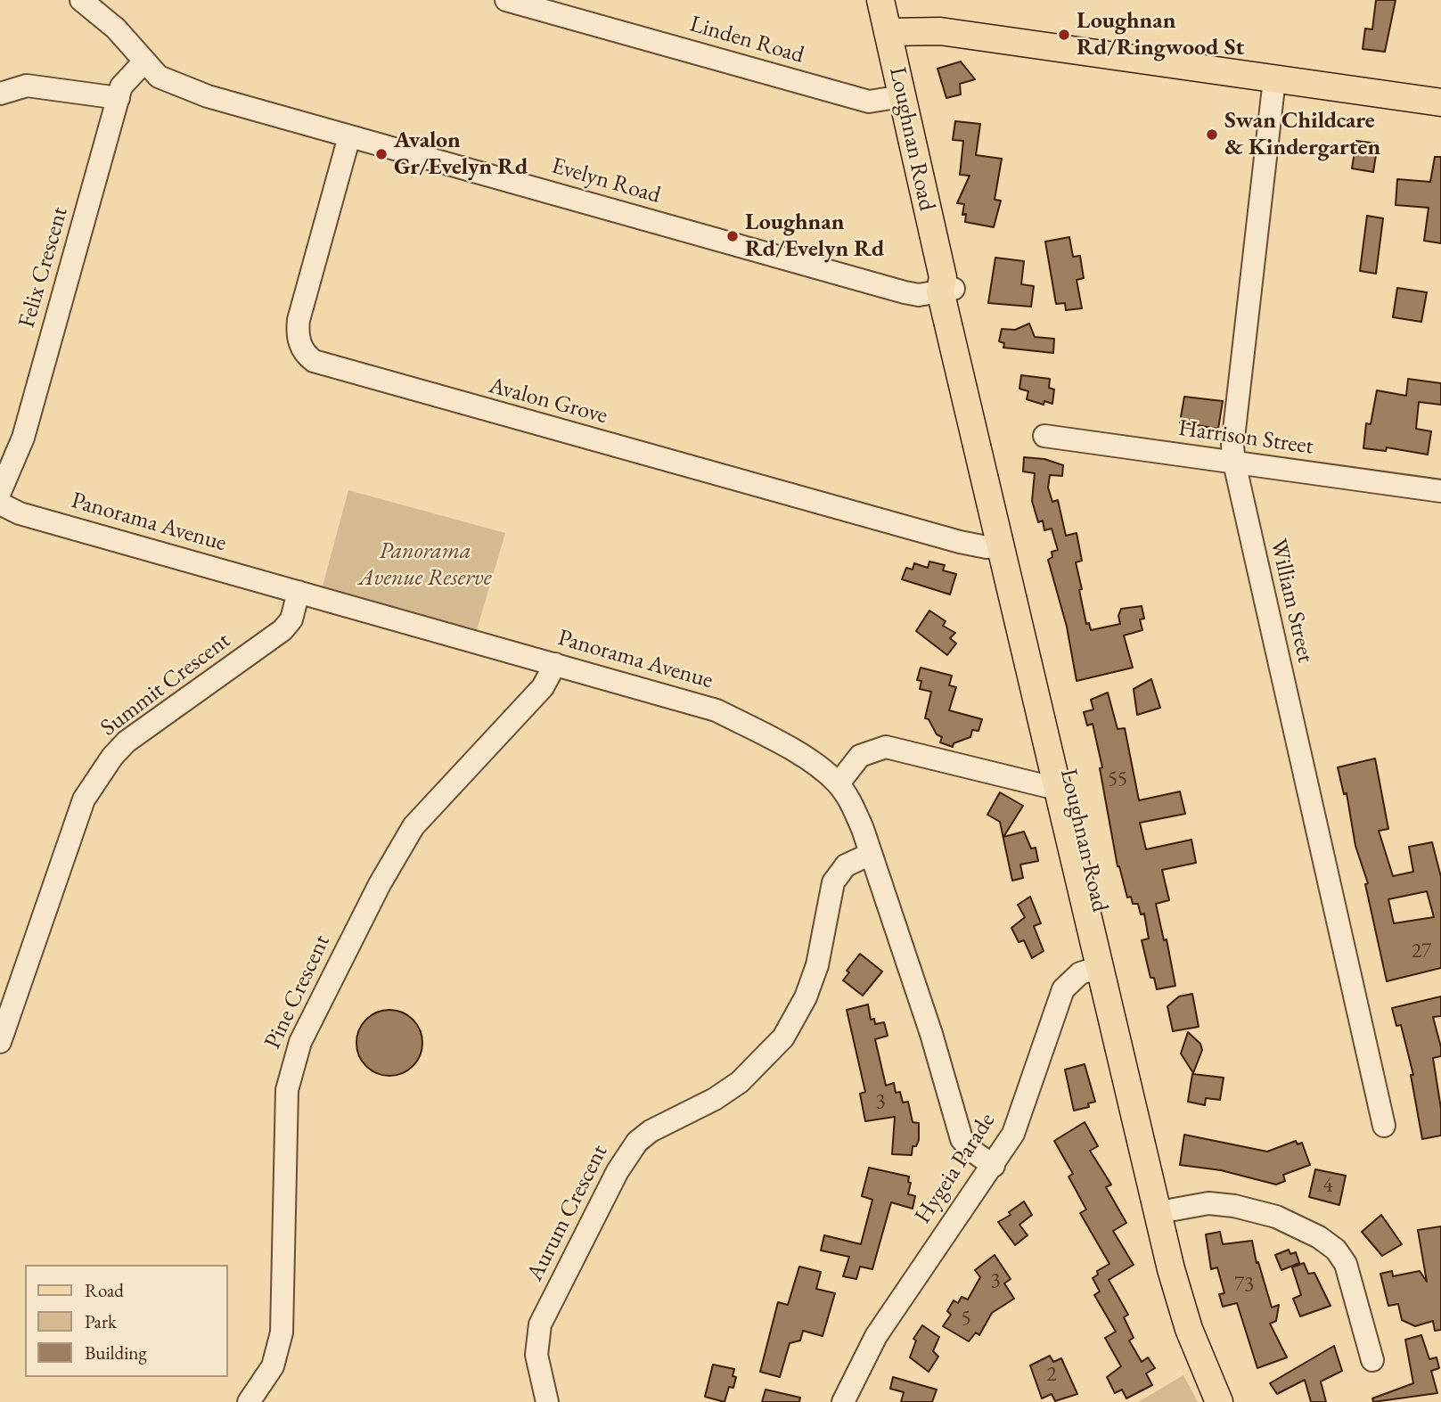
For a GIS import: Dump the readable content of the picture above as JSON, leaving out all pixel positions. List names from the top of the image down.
{
  "streets": {
    "main road": ["Loughnan Road"],
    "street": [
      "Linden Road",
      "Evelyn Road",
      "Felix Crescent",
      "Avalon Grove",
      "Harrison Street",
      "Panorama Avenue",
      "William Street",
      "Summit Crescent",
      "Pine Crescent",
      "Hygeia Parade",
      "Aurum Crescent"
    ]
  },
  "crossings": [
    ["Linden Road", "Loughnan Road"],
    ["Loughnan Road", "Evelyn Road"],
    ["Loughnan Road", "Avalon Grove"],
    ["Loughnan Road", "Hygeia Parade"],
    ["Evelyn Road", "Felix Crescent"],
    ["Evelyn Road", "Avalon Grove"],
    ["Harrison Street", "William Street"],
    ["Panorama Avenue", "Summit Crescent"],
    ["Panorama Avenue", "Pine Crescent"],
    ["Panorama Avenue", "Hygeia Parade"],
    ["Panorama Avenue", "Aurum Crescent"]
  ],
  "parks": ["Panorama Avenue Reserve"],
  "places": [
    "Loughnan Rd/Ringwood St",
    "Swan Childcare & Kindergarten",
    "Avalon Gr/Evelyn Rd",
    "Loughnan Rd/Evelyn Rd"
  ],
  "house_numbers": [
    "55",
    "27",
    "3",
    "4",
    "3",
    "73",
    "5",
    "2"
  ],
  "legend": ["Road", "Park", "Building"]
}
